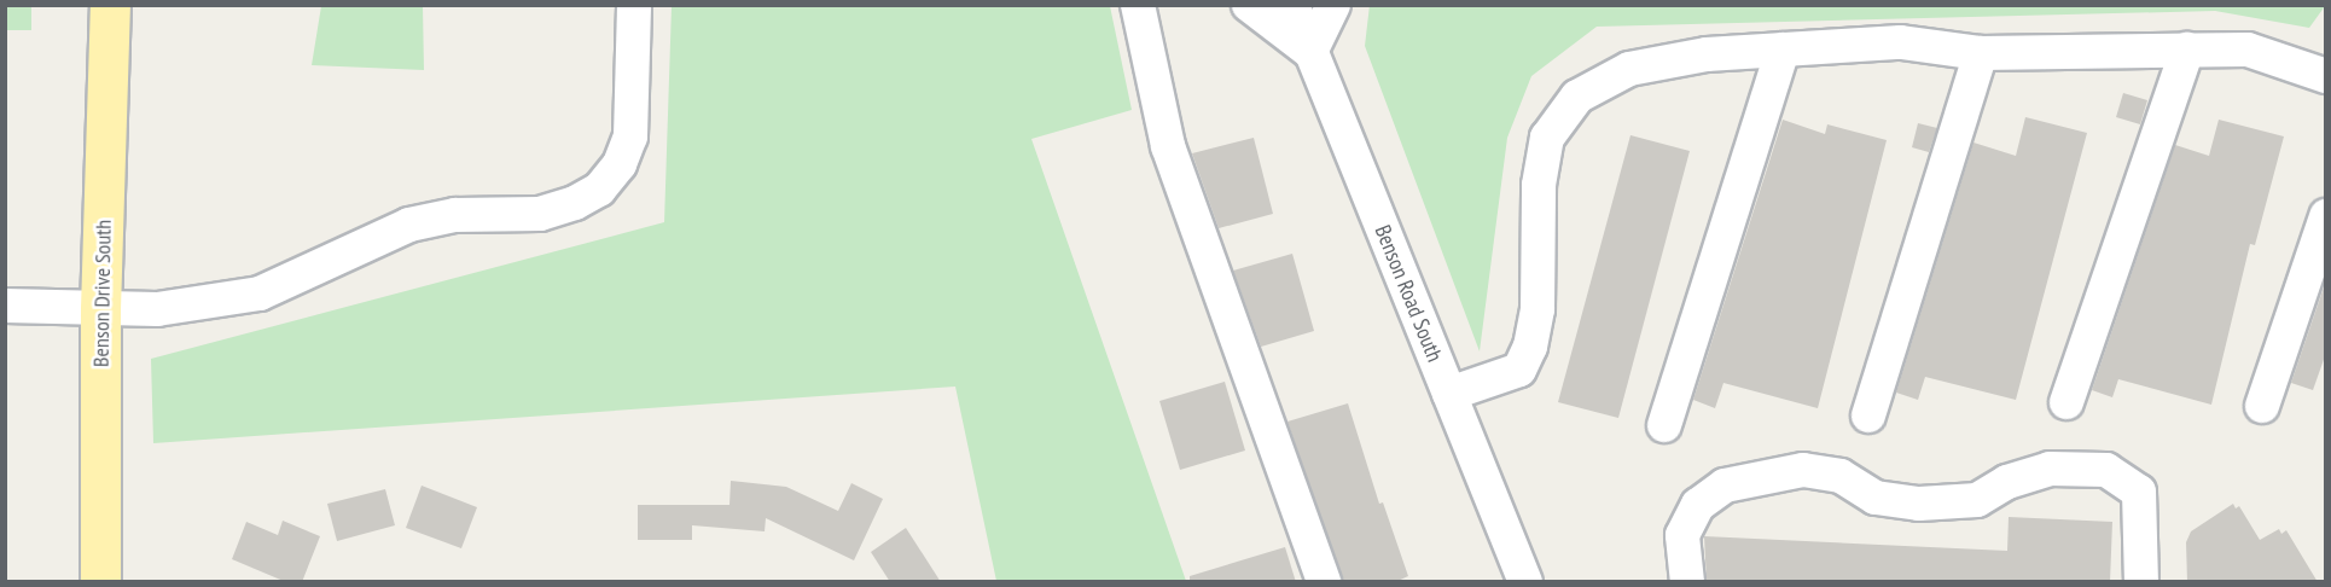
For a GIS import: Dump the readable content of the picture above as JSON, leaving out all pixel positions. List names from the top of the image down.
{
  "streets": {
    "main road": ["Benson Drive South"],
    "street": ["Benson Road South"]
  }
}
